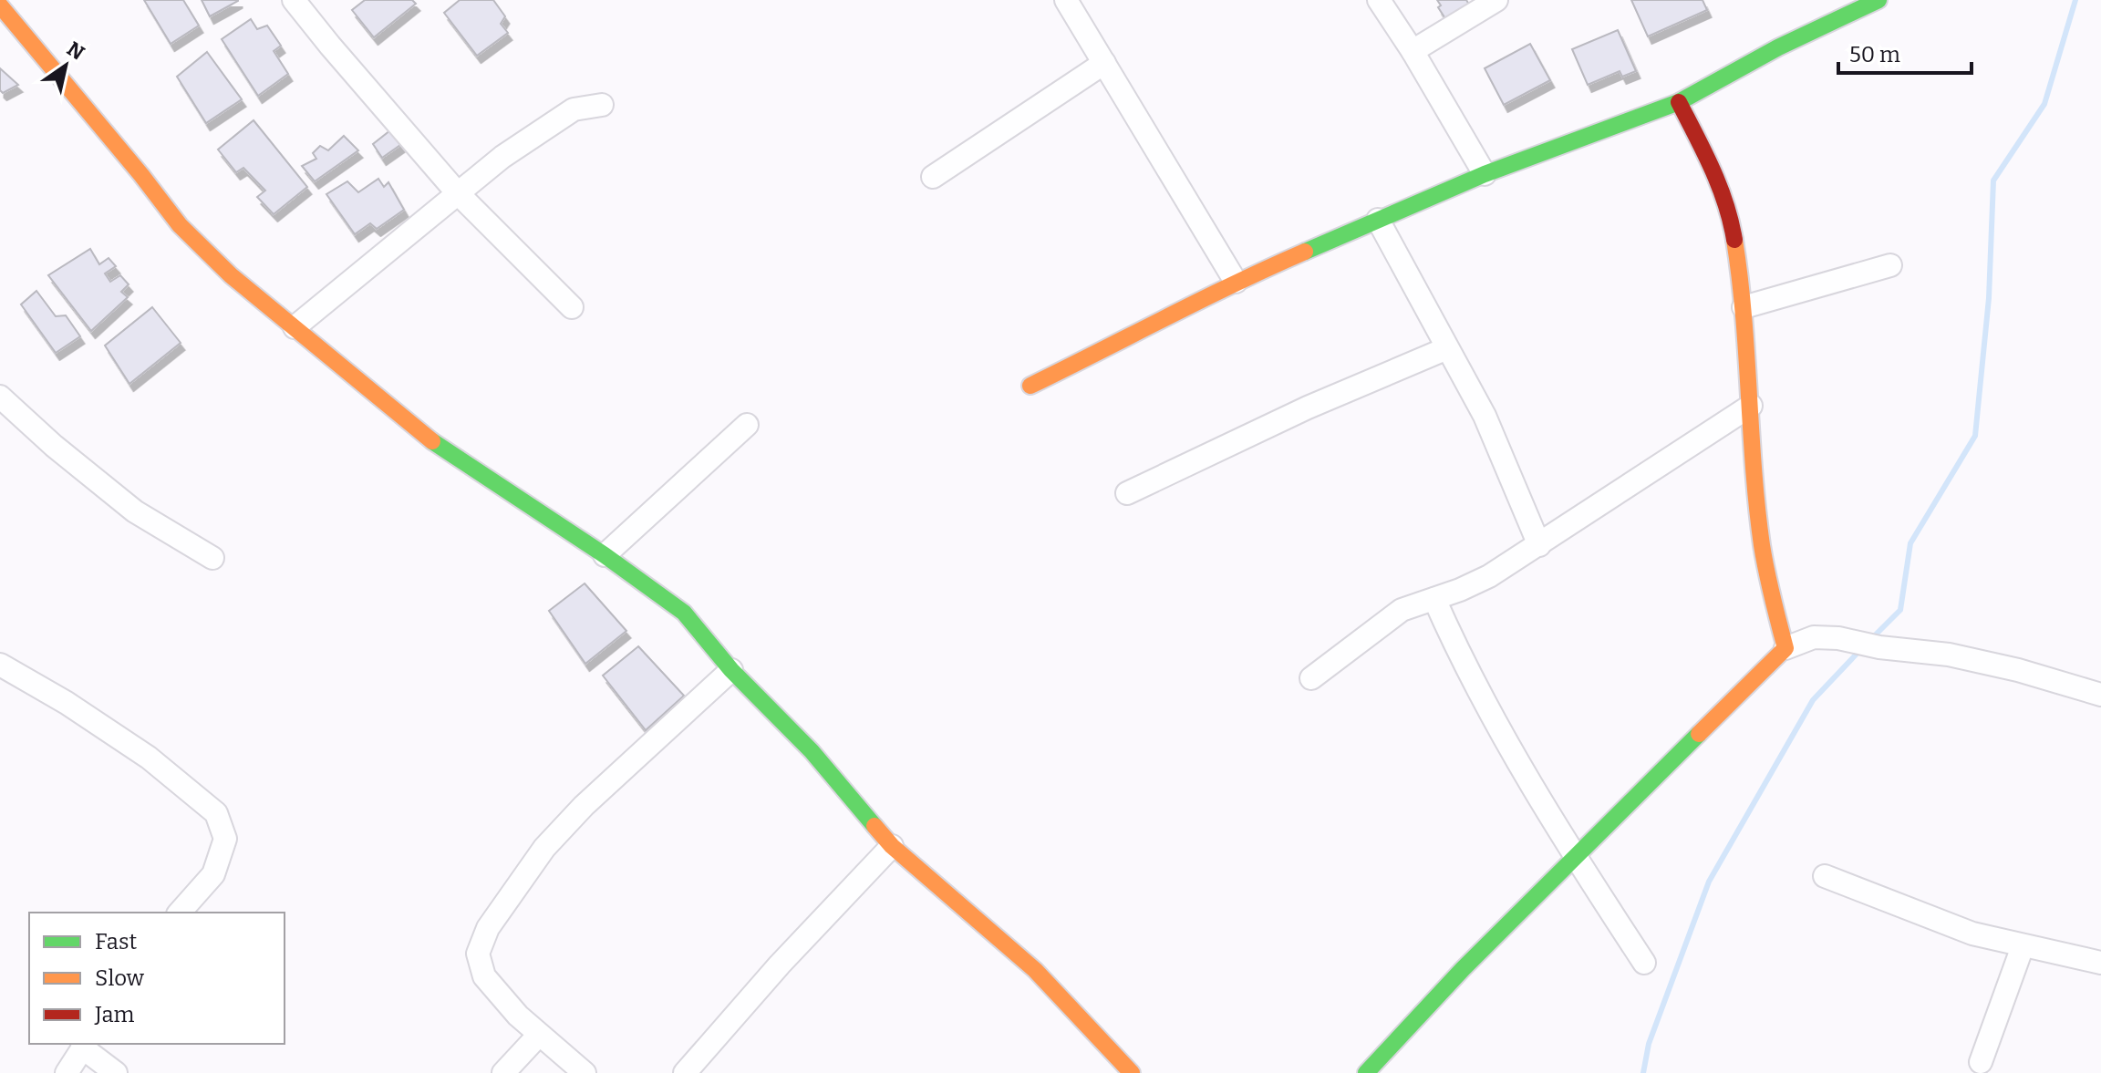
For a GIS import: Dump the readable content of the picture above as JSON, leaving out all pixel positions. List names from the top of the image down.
{
  "legend": ["Fast", "Slow", "Jam"],
  "scale_bar": "50 m",
  "north": "top right"
}
